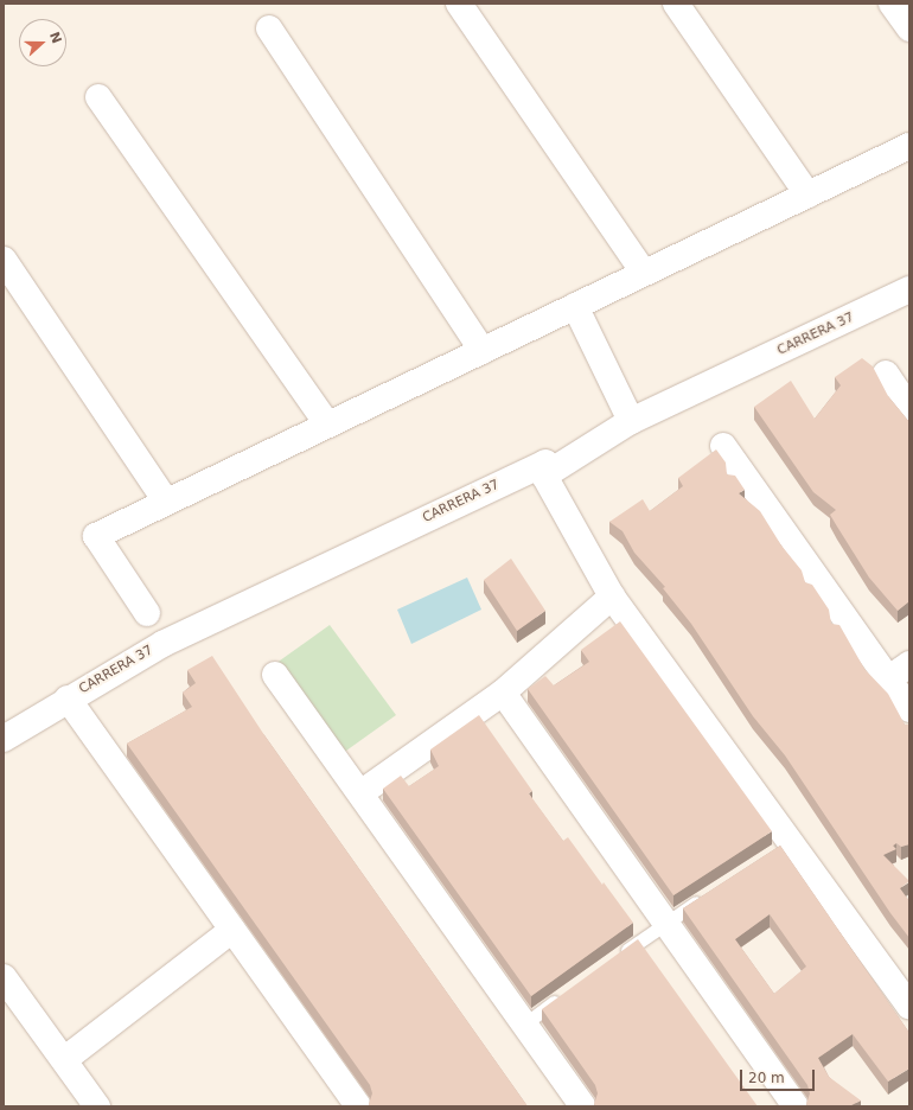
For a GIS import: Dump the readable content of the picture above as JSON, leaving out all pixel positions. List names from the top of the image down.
{
  "streets": {
    "street": ["CARRERA 37"]
  },
  "scale_bar": "20 m",
  "north": "right"
}
